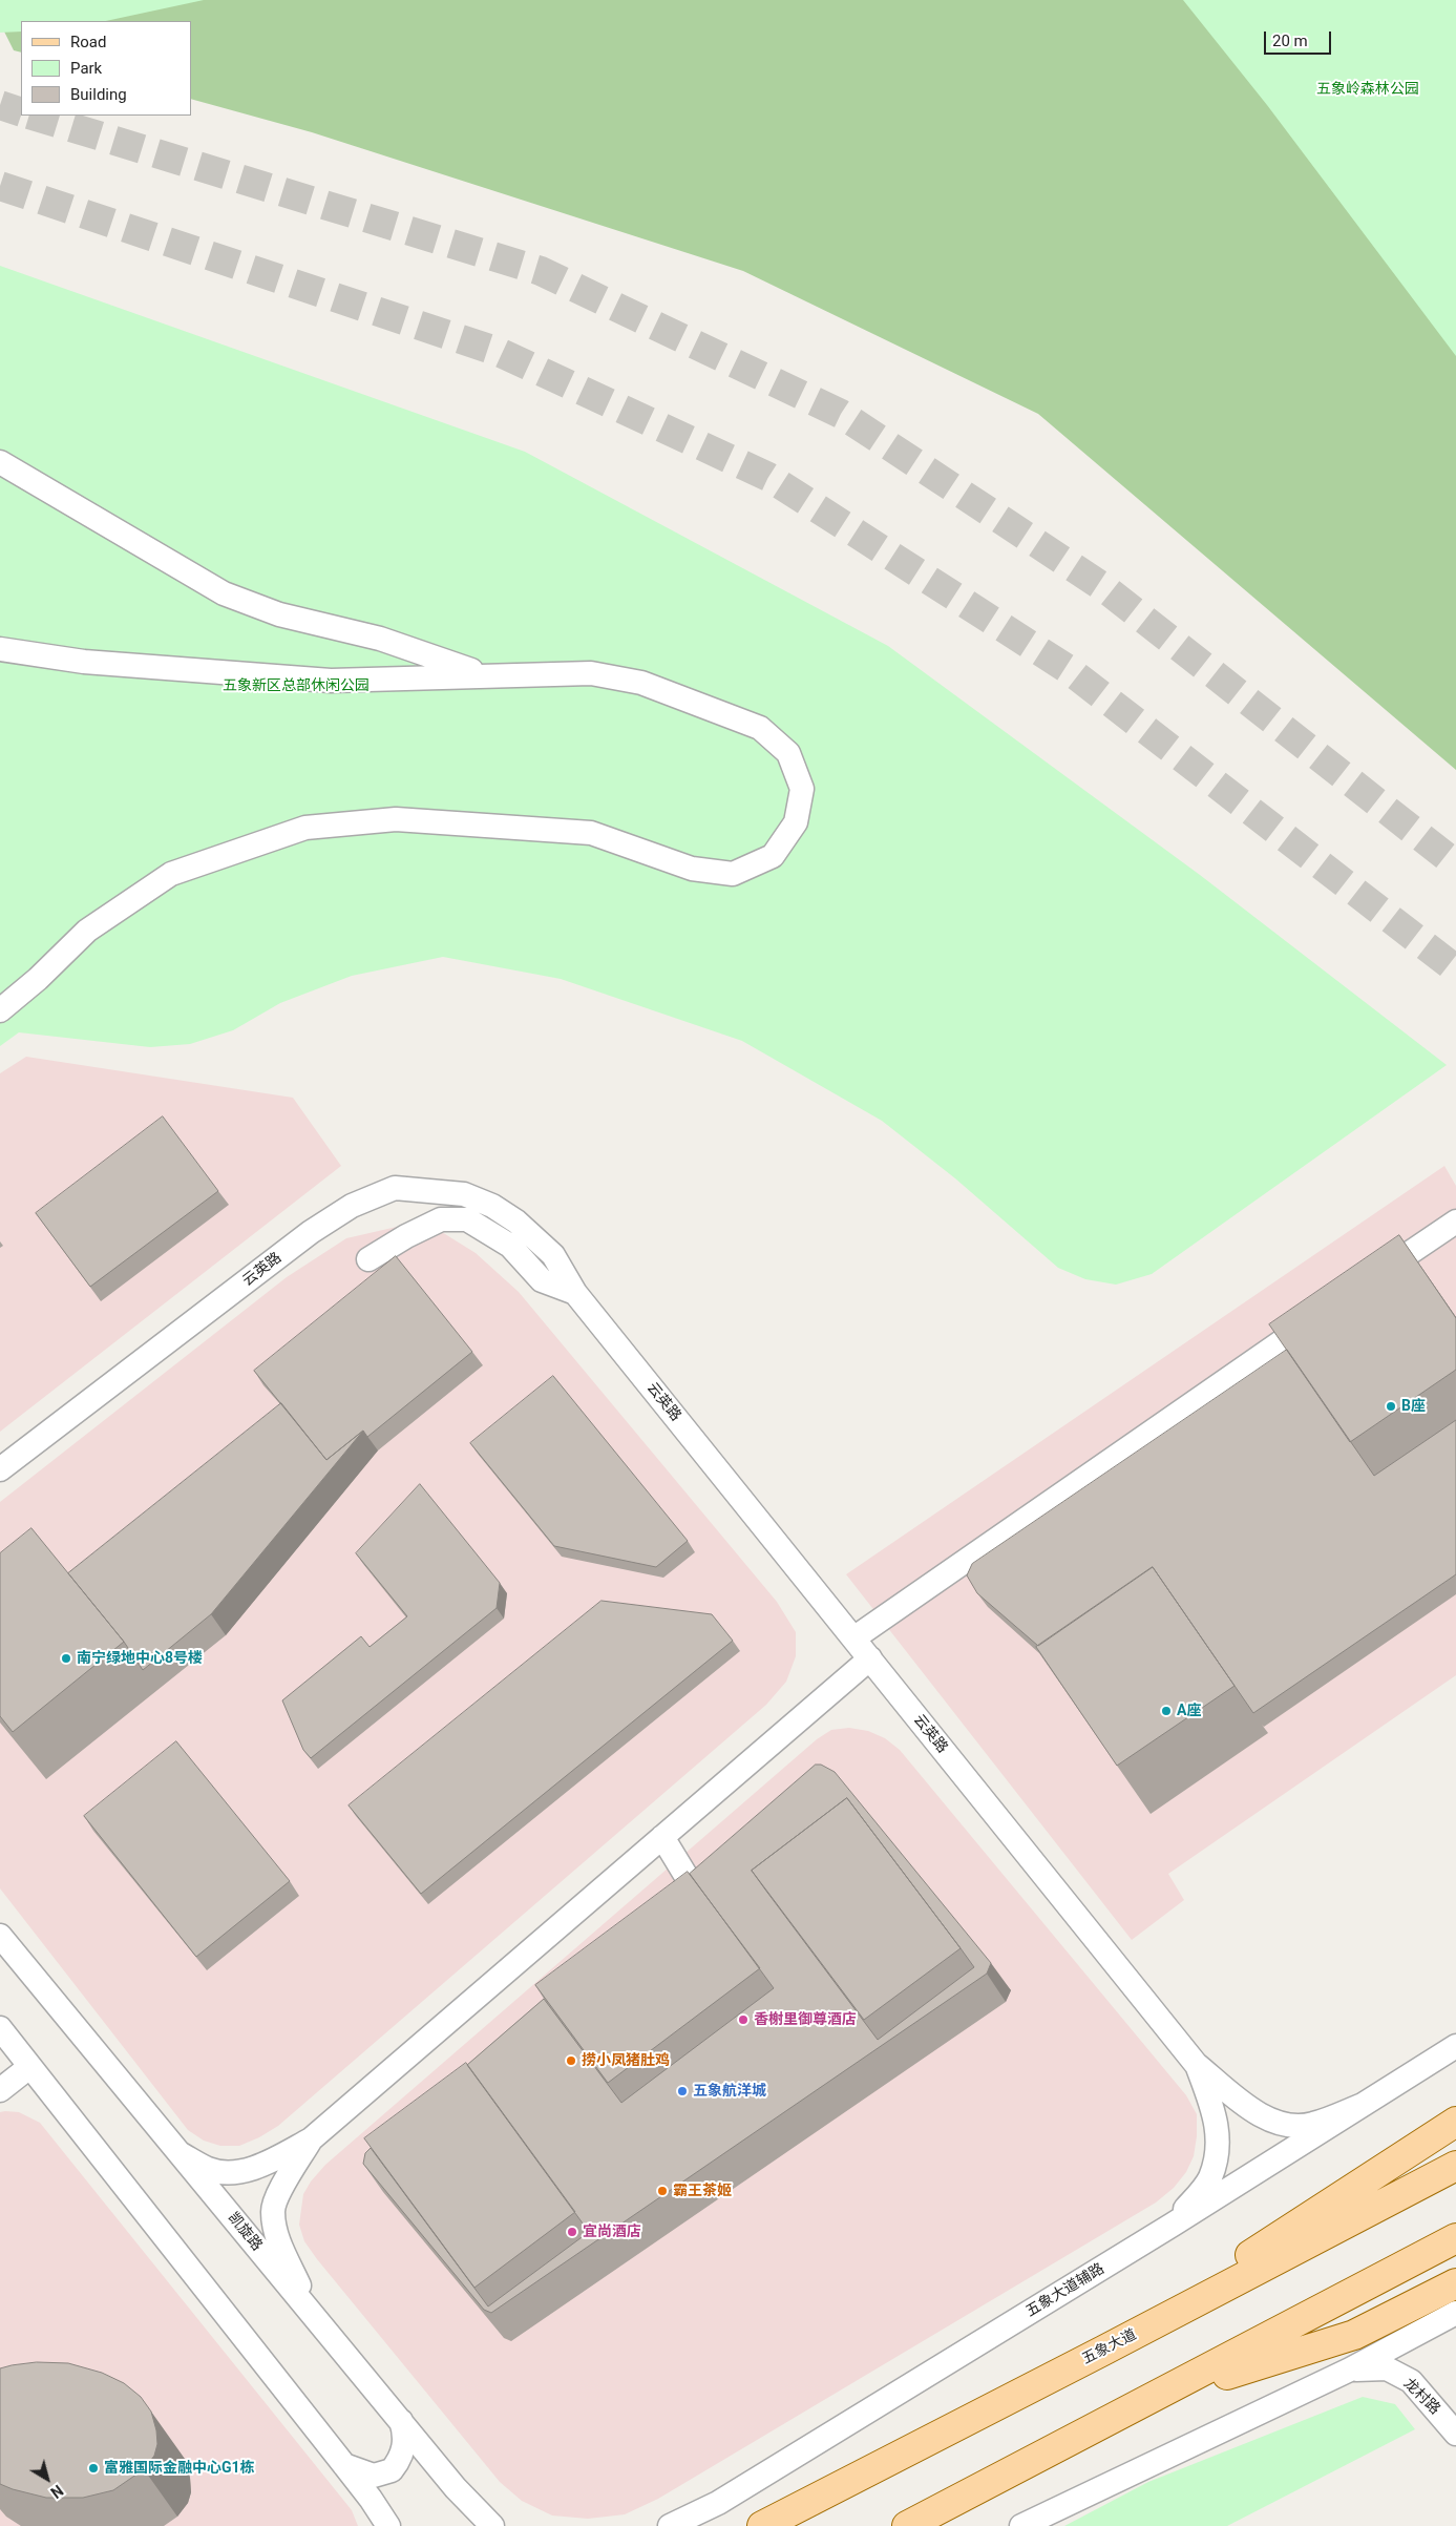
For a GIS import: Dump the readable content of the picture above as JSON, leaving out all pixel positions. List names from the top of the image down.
{
  "streets": {
    "main road": ["五象大道"],
    "street": [
      "云英路",
      "凯旋路",
      "五象大道辅路",
      "龙村路"
    ]
  },
  "parks": ["五象岭森林公园", "五象新区总部休闲公园"],
  "places": [
    "B座",
    "南宁绿地中心8号楼",
    "A座",
    "香榭里御尊酒店",
    "捞小凤猪肚鸡",
    "五象航洋城",
    "霸王茶姬",
    "宜尚酒店",
    "富雅国际金融中心G1栋"
  ],
  "legend": ["Road", "Park", "Building"],
  "scale_bar": "20 m",
  "north": "bottom right"
}
